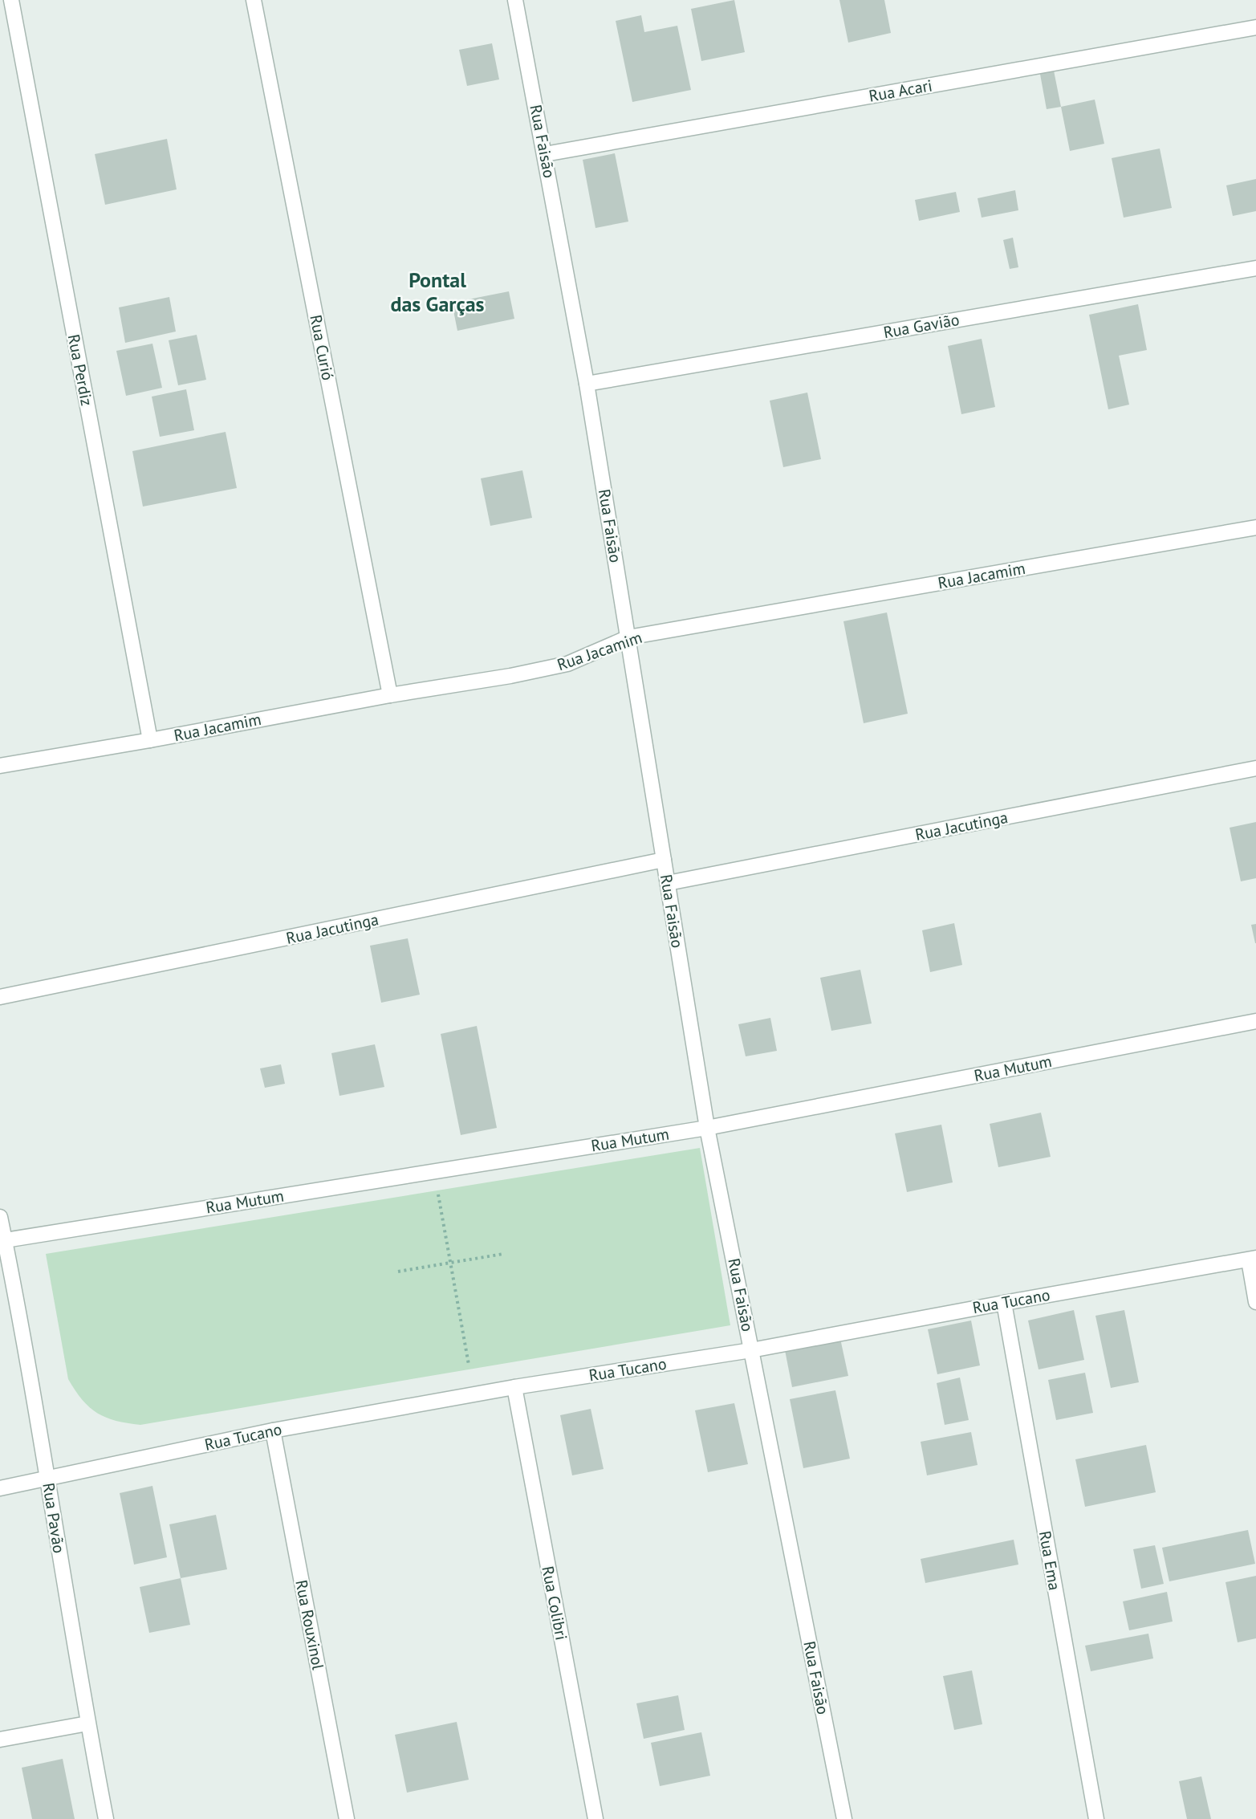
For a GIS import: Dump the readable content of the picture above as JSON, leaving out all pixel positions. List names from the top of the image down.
{
  "streets": {
    "street": [
      "Rua Acari",
      "Rua Faisão",
      "Rua Gavião",
      "Rua Curió",
      "Rua Perdiz",
      "Rua Jacamim",
      "Rua Jacutinga",
      "Rua Mutum",
      "Rua Tucano",
      "Rua Pavão",
      "Rua Ema",
      "Rua Colibri",
      "Rua Rouxinol"
    ]
  },
  "crossings": [
    ["Rua Acari", "Rua Faisão"],
    ["Rua Faisão", "Rua Gavião"],
    ["Rua Faisão", "Rua Jacamim"],
    ["Rua Faisão", "Rua Jacutinga"],
    ["Rua Faisão", "Rua Mutum"],
    ["Rua Faisão", "Rua Tucano"],
    ["Rua Curió", "Rua Jacamim"],
    ["Rua Perdiz", "Rua Jacamim"],
    ["Rua Mutum", "Rua Pavão"],
    ["Rua Tucano", "Rua Pavão"],
    ["Rua Tucano", "Rua Ema"],
    ["Rua Tucano", "Rua Colibri"],
    ["Rua Tucano", "Rua Rouxinol"]
  ],
  "districts": ["Pontal das Garças"]
}
